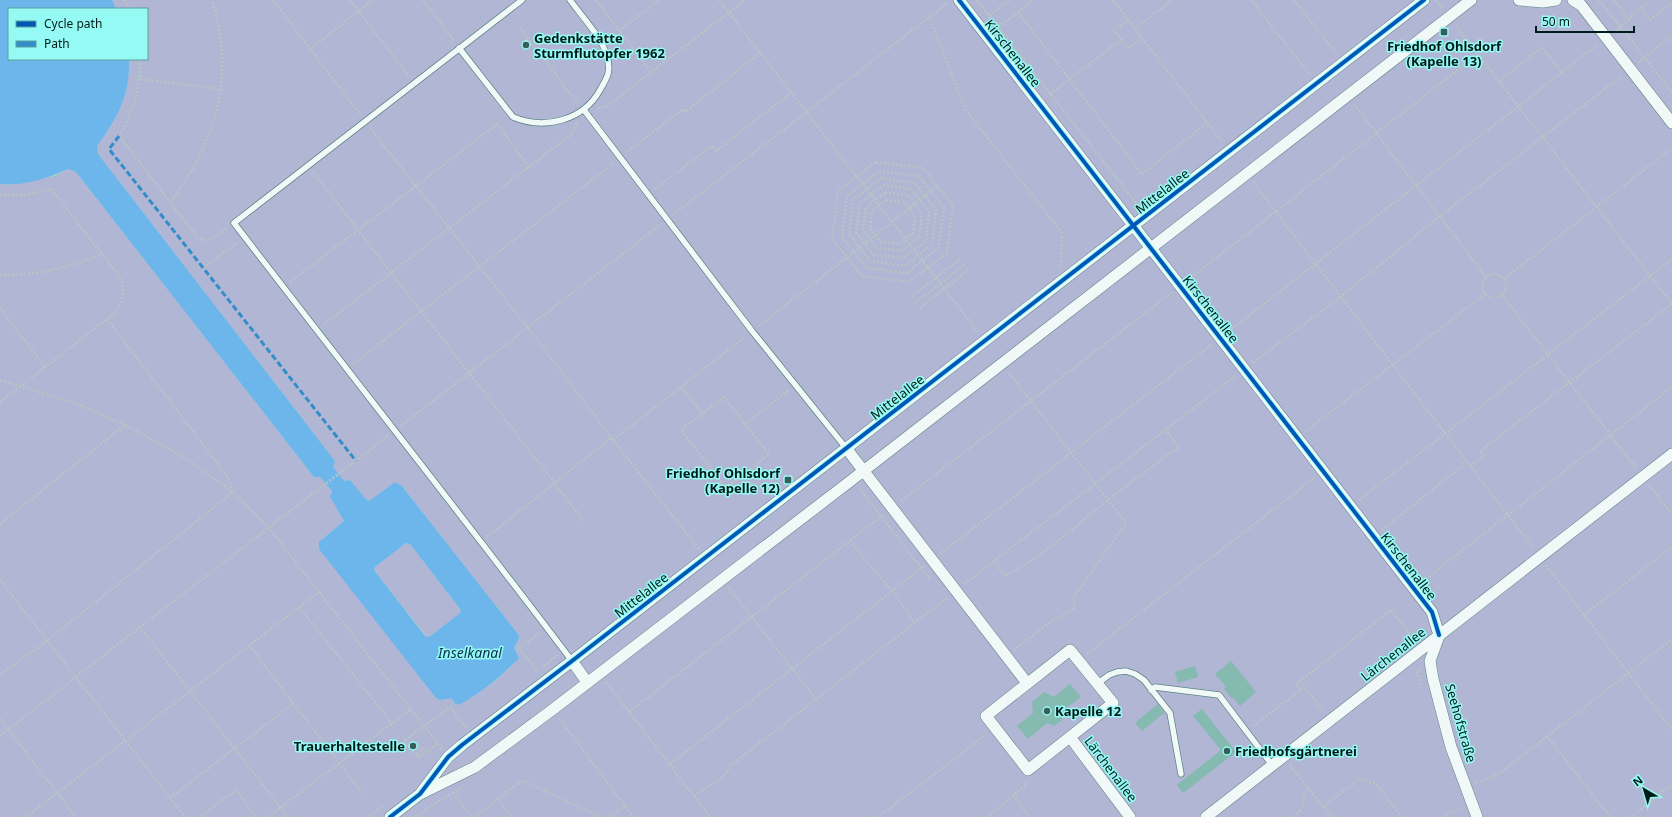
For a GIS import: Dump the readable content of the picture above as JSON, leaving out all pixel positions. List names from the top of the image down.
{
  "streets": {
    "street": [
      "Kirschenallee",
      "Mittelallee",
      "Lärchenallee",
      "Seehofstraße"
    ]
  },
  "crossings": [
    ["Kirschenallee", "Mittelallee"],
    ["Kirschenallee", "Lärchenallee"],
    ["Kirschenallee", "Seehofstraße"],
    ["Lärchenallee", "Seehofstraße"]
  ],
  "water": ["Inselkanal"],
  "places": {
    "transit": ["Friedhof Ohlsdorf (Kapelle 13)", "Friedhof Ohlsdorf (Kapelle 12)"],
    "other": [
      "Gedenkstätte Sturmflutopfer 1962",
      "Kapelle 12",
      "Trauerhaltestelle",
      "Friedhofsgärtnerei"
    ]
  },
  "legend": ["Cycle path", "Path"],
  "scale_bar": "50 m",
  "north": "top left"
}
